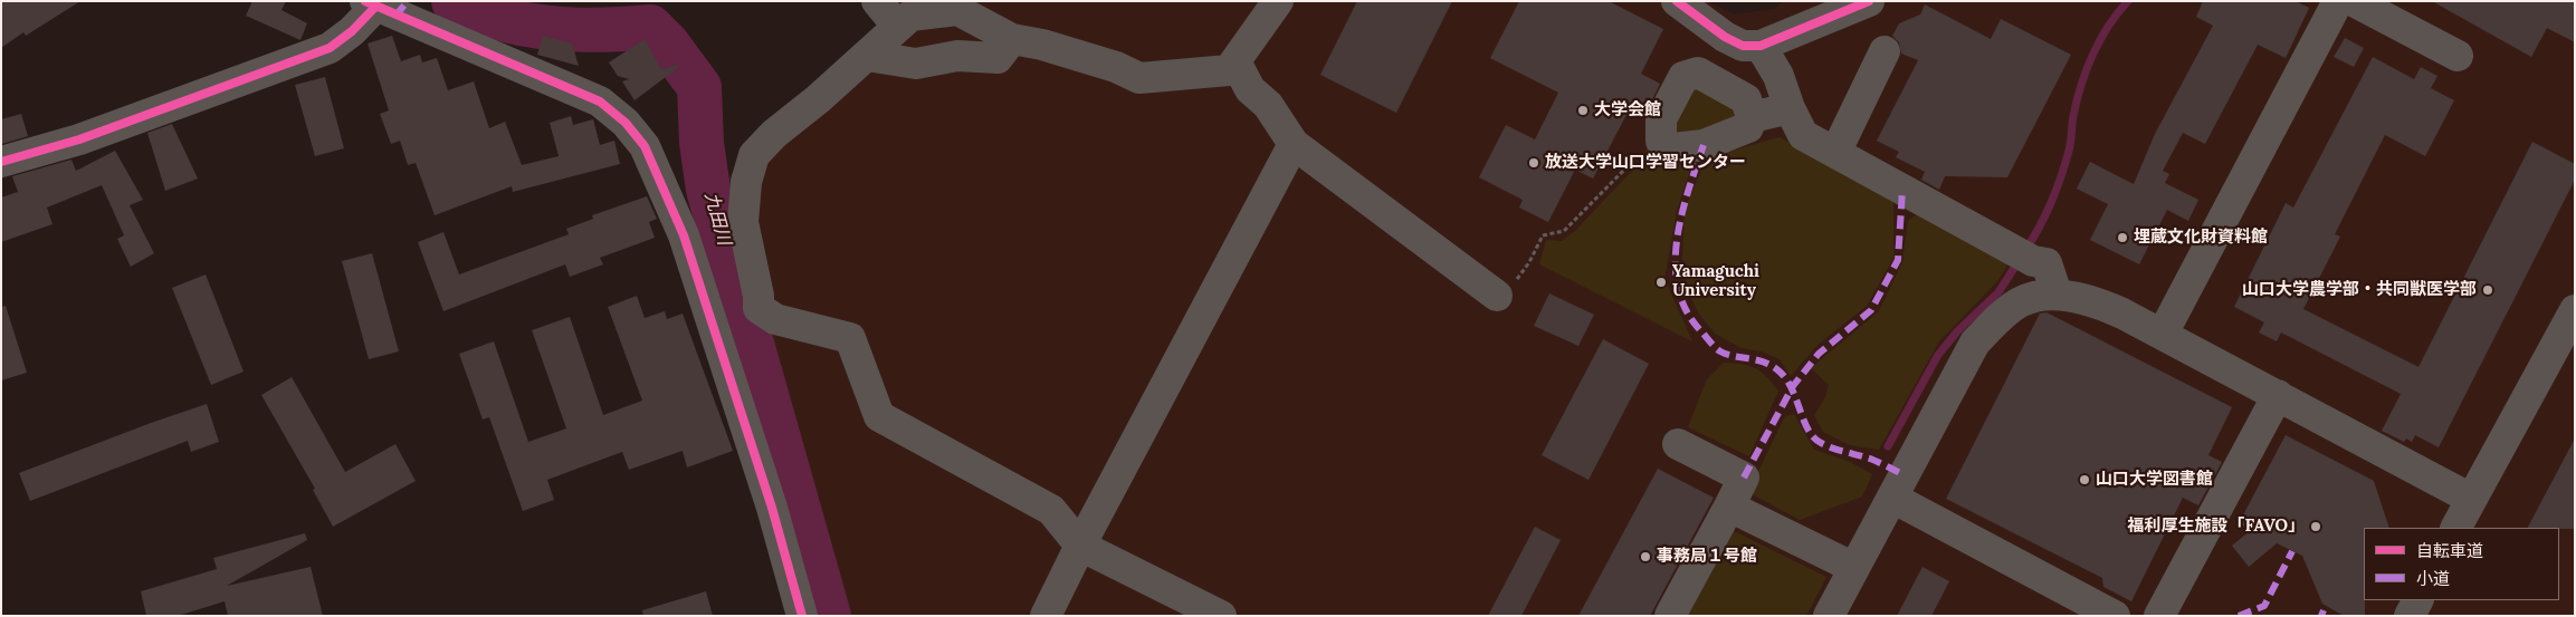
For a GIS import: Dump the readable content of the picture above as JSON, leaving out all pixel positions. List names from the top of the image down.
{
  "water": ["九田川"],
  "places": [
    "大学会館",
    "放送大学山口学習センター",
    "埋蔵文化財資料館",
    "Yamaguchi University",
    "山口大学農学部・共同獣医学部",
    "山口大学図書館",
    "福利厚生施設「FAVO」",
    "事務局１号館"
  ],
  "legend": ["自転車道", "小道"]
}
